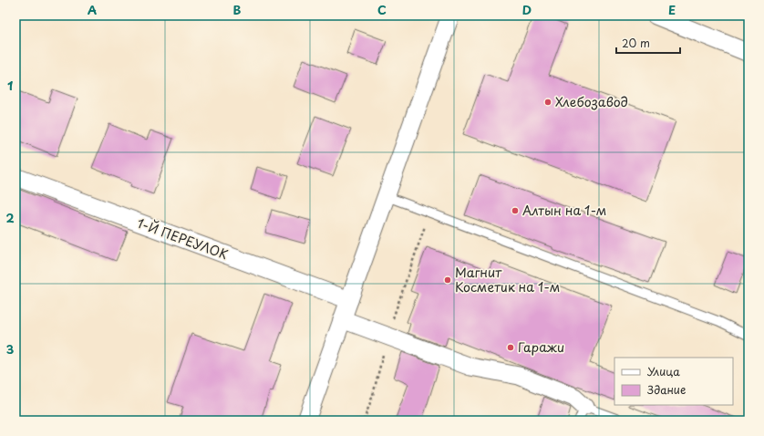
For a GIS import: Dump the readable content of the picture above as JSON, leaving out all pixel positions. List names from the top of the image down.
{
  "streets": {
    "street": ["1-Й ПЕРЕУЛОК"]
  },
  "places": [
    "Хлебозавод",
    "Алтын на 1-м",
    "Магнит Косметик на 1-м",
    "Гаражи"
  ],
  "legend": ["Улица", "Здание"],
  "scale_bar": "20 m",
  "grid": {
    "columns": [
      "A",
      "B",
      "C",
      "D",
      "E"
    ],
    "rows": ["1", "2", "3"]
  }
}
